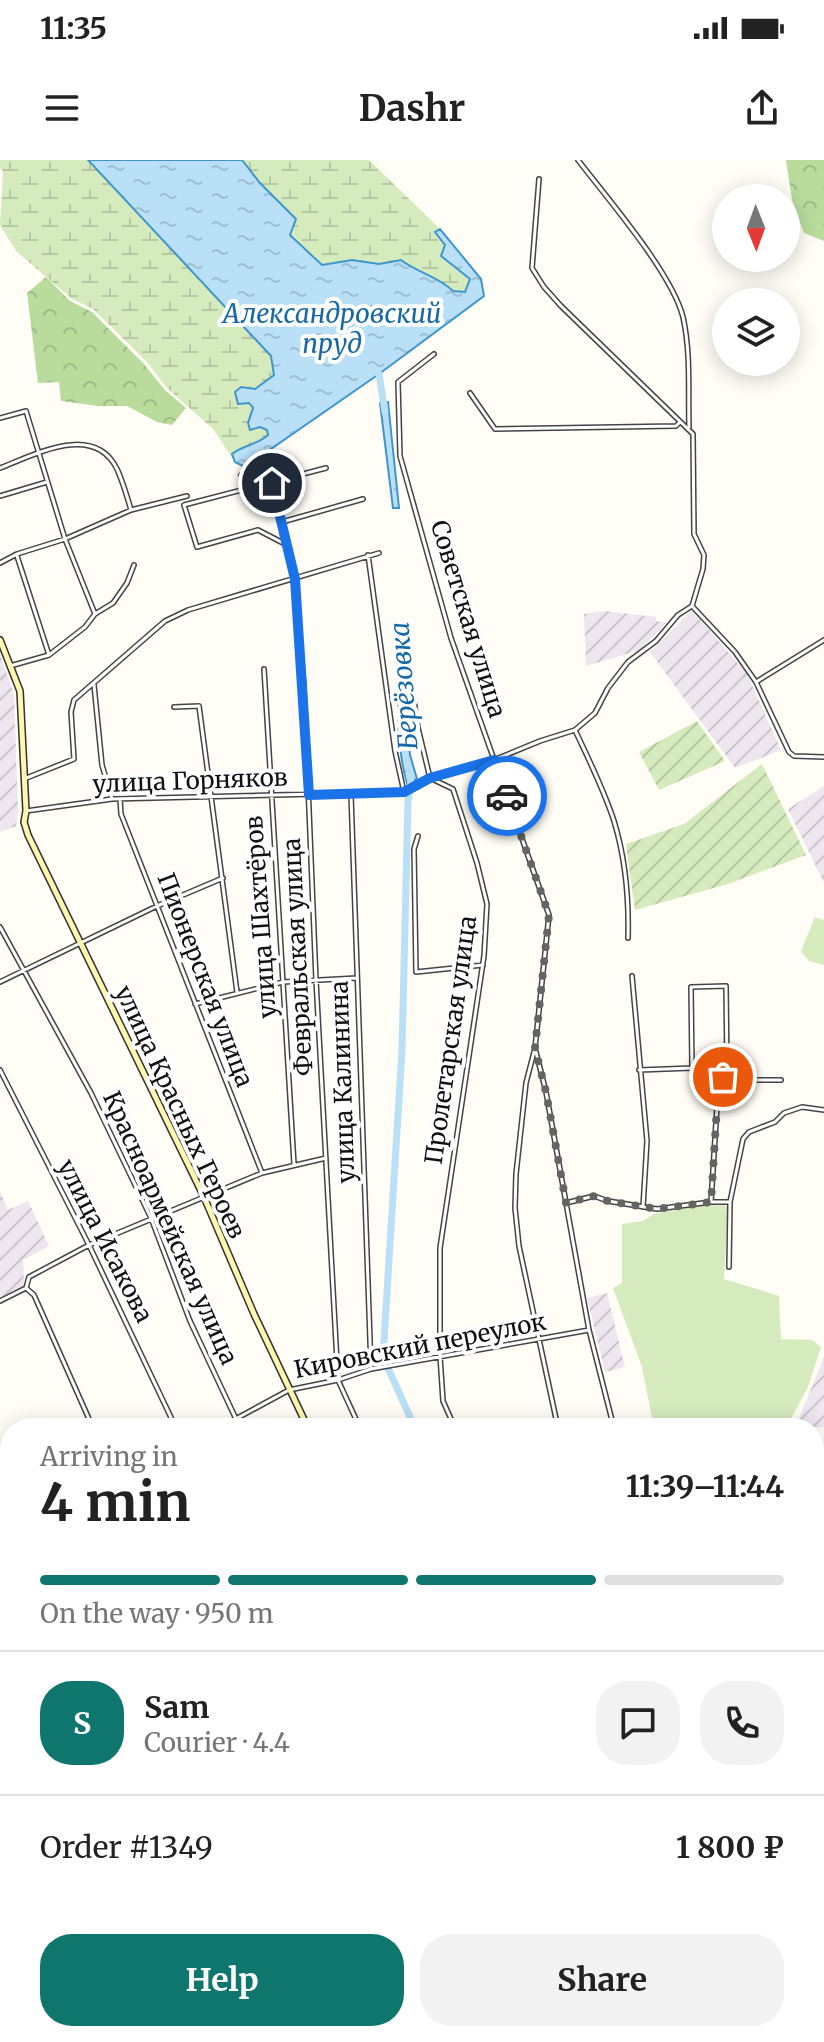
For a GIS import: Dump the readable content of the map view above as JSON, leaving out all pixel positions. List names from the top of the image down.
{
  "streets": {
    "main road": ["улица Красных Героев"],
    "street": [
      "Советская улица",
      "улица Горняков",
      "улица Шахтёров",
      "Февральская улица",
      "Пионерская улица",
      "Пролетарская улица",
      "улица Калинина",
      "Красноармейская улица",
      "улица Исакова",
      "Кировский переулок"
    ]
  },
  "crossings": [
    ["Советская улица", "Кировский переулок"],
    ["улица Горняков", "улица Шахтёров"],
    ["улица Горняков", "Февральская улица"],
    ["улица Горняков", "Пионерская улица"],
    ["улица Горняков", "улица Калинина"],
    ["улица Горняков", "улица Красных Героев"],
    ["Февральская улица", "Кировский переулок"],
    ["Пролетарская улица", "Кировский переулок"],
    ["улица Калинина", "Кировский переулок"],
    ["улица Красных Героев", "Кировский переулок"]
  ],
  "water": ["Александровский пруд", "Берёзовка"],
  "north": "bottom",
  "page": {
    "status": "11:35",
    "header": "Dashr",
    "heading": ["4 min", "Arriving in", "11:39–11:44"],
    "panel": [
      "Sam",
      "Courier · 4.4",
      "Order #1349",
      "1 800 ₽"
    ],
    "bar": "On the way · 950 m",
    "round": "S",
    "buttons": ["Help", "Share"]
  }
}
